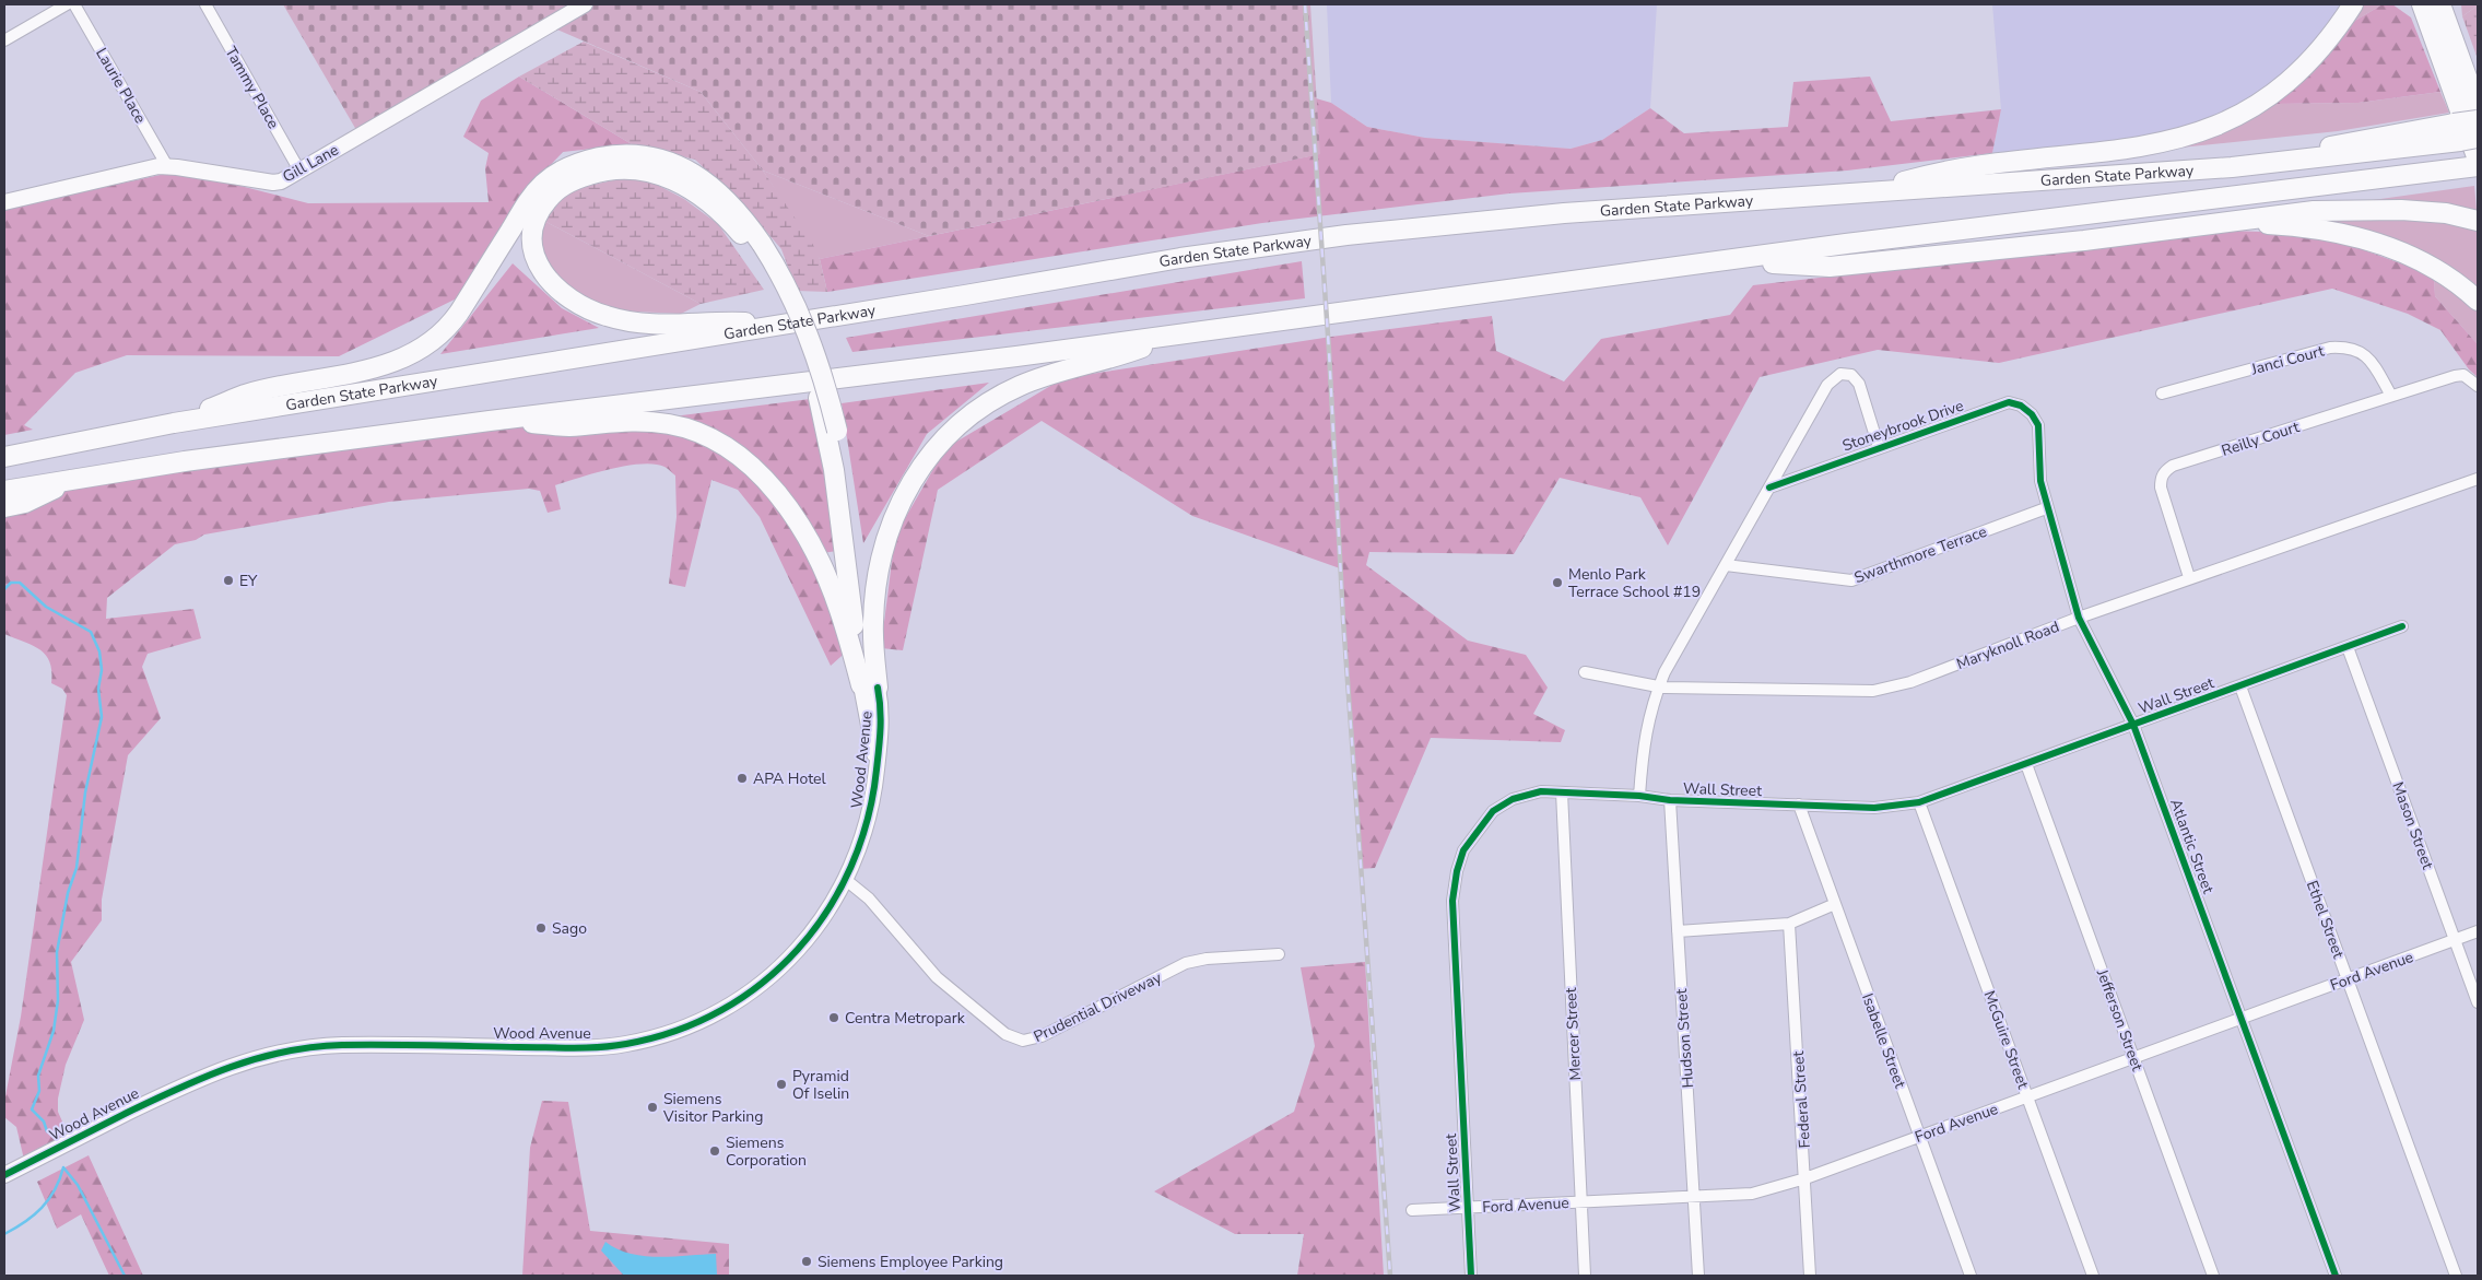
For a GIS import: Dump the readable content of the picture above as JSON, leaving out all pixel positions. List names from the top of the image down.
{
  "streets": {
    "highway": ["Garden State Parkway"],
    "street": [
      "Laurie Place",
      "Tammy Place",
      "Gill Lane",
      "Janci Court",
      "Stoneybrook Drive",
      "Reilly Court",
      "Swarthmore Terrace",
      "Maryknoll Road",
      "Wall Street",
      "Wood Avenue",
      "Mason Street",
      "Atlantic Street",
      "Ethel Street",
      "Ford Avenue",
      "Prudential Driveway",
      "Jefferson Street",
      "Mercer Street",
      "Hudson Street",
      "McGuire Street",
      "Isabelle Street",
      "Federal Street"
    ]
  },
  "crossings": [
    ["Laurie Place", "Gill Lane"],
    ["Tammy Place", "Gill Lane"],
    ["Janci Court", "Reilly Court"],
    ["Stoneybrook Drive", "Atlantic Street"],
    ["Reilly Court", "Maryknoll Road"],
    ["Swarthmore Terrace", "Atlantic Street"],
    ["Maryknoll Road", "Atlantic Street"],
    ["Wall Street", "Mason Street"],
    ["Wall Street", "Atlantic Street"],
    ["Wall Street", "Ethel Street"],
    ["Wall Street", "Ford Avenue"],
    ["Wall Street", "Jefferson Street"],
    ["Wall Street", "Mercer Street"],
    ["Wall Street", "Hudson Street"],
    ["Wall Street", "McGuire Street"],
    ["Wall Street", "Isabelle Street"],
    ["Wood Avenue", "Prudential Driveway"],
    ["Mason Street", "Ford Avenue"],
    ["Atlantic Street", "Ford Avenue"],
    ["Ethel Street", "Ford Avenue"],
    ["Ford Avenue", "Jefferson Street"],
    ["Ford Avenue", "Mercer Street"],
    ["Ford Avenue", "Hudson Street"],
    ["Ford Avenue", "McGuire Street"],
    ["Ford Avenue", "Isabelle Street"],
    ["Ford Avenue", "Federal Street"]
  ],
  "places": [
    "EY",
    "Menlo Park Terrace School #19",
    "APA Hotel",
    "Sago",
    "Centra Metropark",
    "Pyramid Of Iselin",
    "Siemens Visitor Parking",
    "Siemens Corporation",
    "Siemens Employee Parking"
  ]
}
